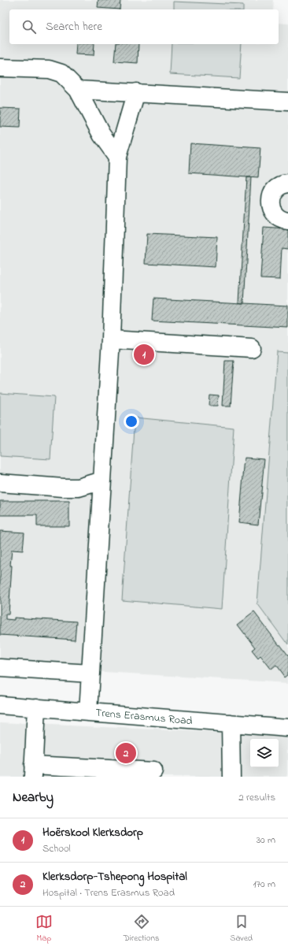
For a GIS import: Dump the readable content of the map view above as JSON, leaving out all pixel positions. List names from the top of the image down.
{
  "streets": {
    "street": ["Trens Erasmus Road"]
  },
  "page": {
    "search": "Search here",
    "pins": ["1", "2"],
    "heading": ["Nearby", "2 results"],
    "list": [
      {
        "mark": "1",
        "name": "Hoërskool Klerksdorp",
        "note": "School",
        "value": "30 m"
      },
      {
        "mark": "2",
        "name": "Klerksdorp-Tshepong Hospital",
        "note": "Hospital · Trens Erasmus Road",
        "value": "170 m"
      }
    ],
    "nav": ["Map", "Directions", "Saved"]
  }
}
